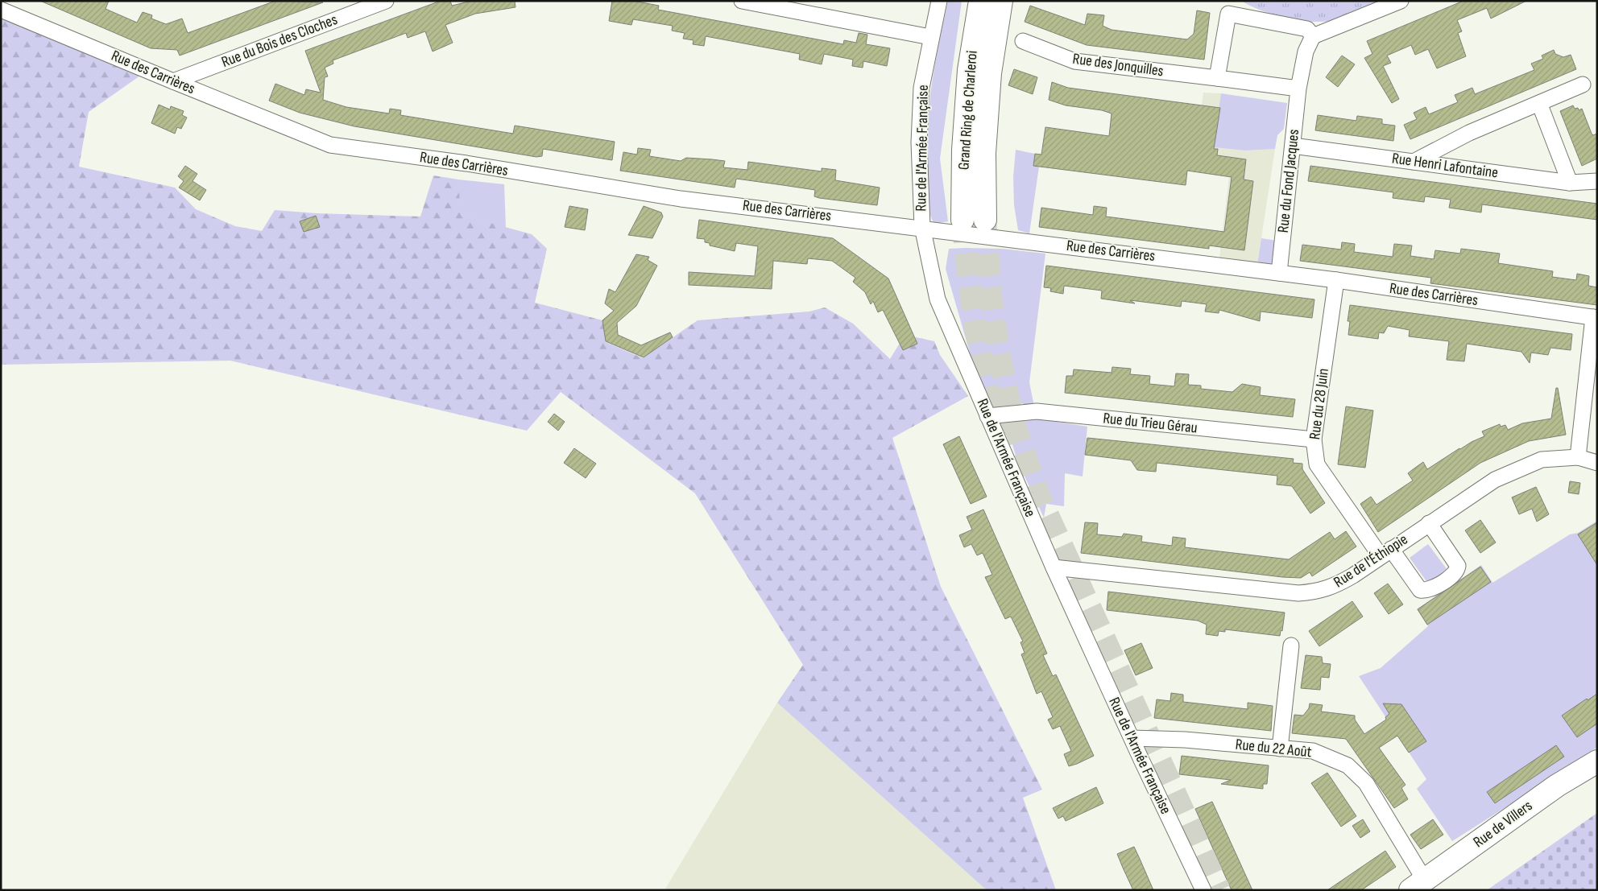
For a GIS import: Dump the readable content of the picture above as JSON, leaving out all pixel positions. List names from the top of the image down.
{
  "streets": {
    "main road": ["Grand Ring de Charleroi", "Rue de Villers"],
    "street": [
      "Rue du Bois des Cloches",
      "Rue des Jonquilles",
      "Rue des Carrières",
      "Rue de l'Armée Française",
      "Rue Henri Lafontaine",
      "Rue du Fond Jacques",
      "Rue du 28 Juin",
      "Rue du Trieu Gérau",
      "Rue de l'Éthiopie",
      "Rue du 22 Août"
    ]
  },
  "crossings": [
    ["Rue du Bois des Cloches", "Rue des Carrières"],
    ["Rue des Jonquilles", "Rue du Fond Jacques"],
    ["Rue des Carrières", "Rue de l'Armée Française"],
    ["Rue des Carrières", "Rue du Fond Jacques"],
    ["Rue des Carrières", "Rue du 28 Juin"],
    ["Rue de l'Armée Française", "Rue du Trieu Gérau"],
    ["Rue de l'Armée Française", "Rue de l'Éthiopie"],
    ["Rue de l'Armée Française", "Rue du 22 Août"],
    ["Rue Henri Lafontaine", "Rue du Fond Jacques"],
    ["Rue du 28 Juin", "Rue du Trieu Gérau"],
    ["Rue du 28 Juin", "Rue de l'Éthiopie"],
    ["Rue du 22 Août", "Rue de Villers"]
  ]
}
